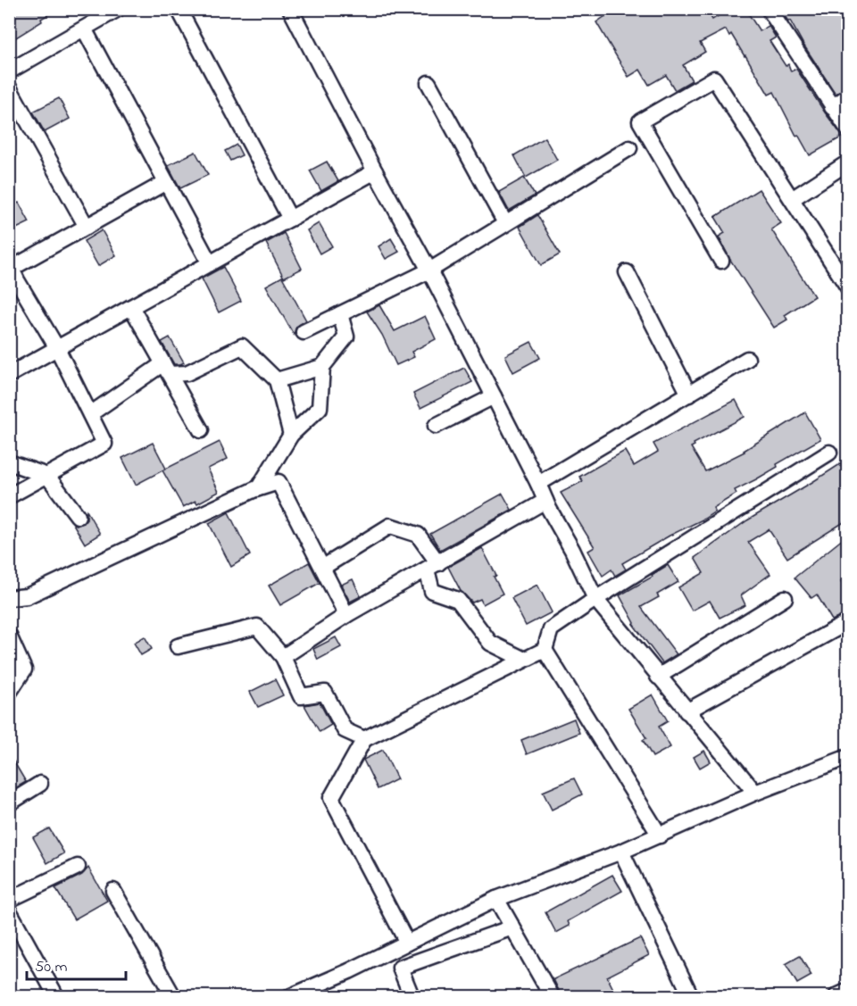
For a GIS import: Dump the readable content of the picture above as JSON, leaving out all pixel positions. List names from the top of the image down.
{
  "scale_bar": "50 m"
}
